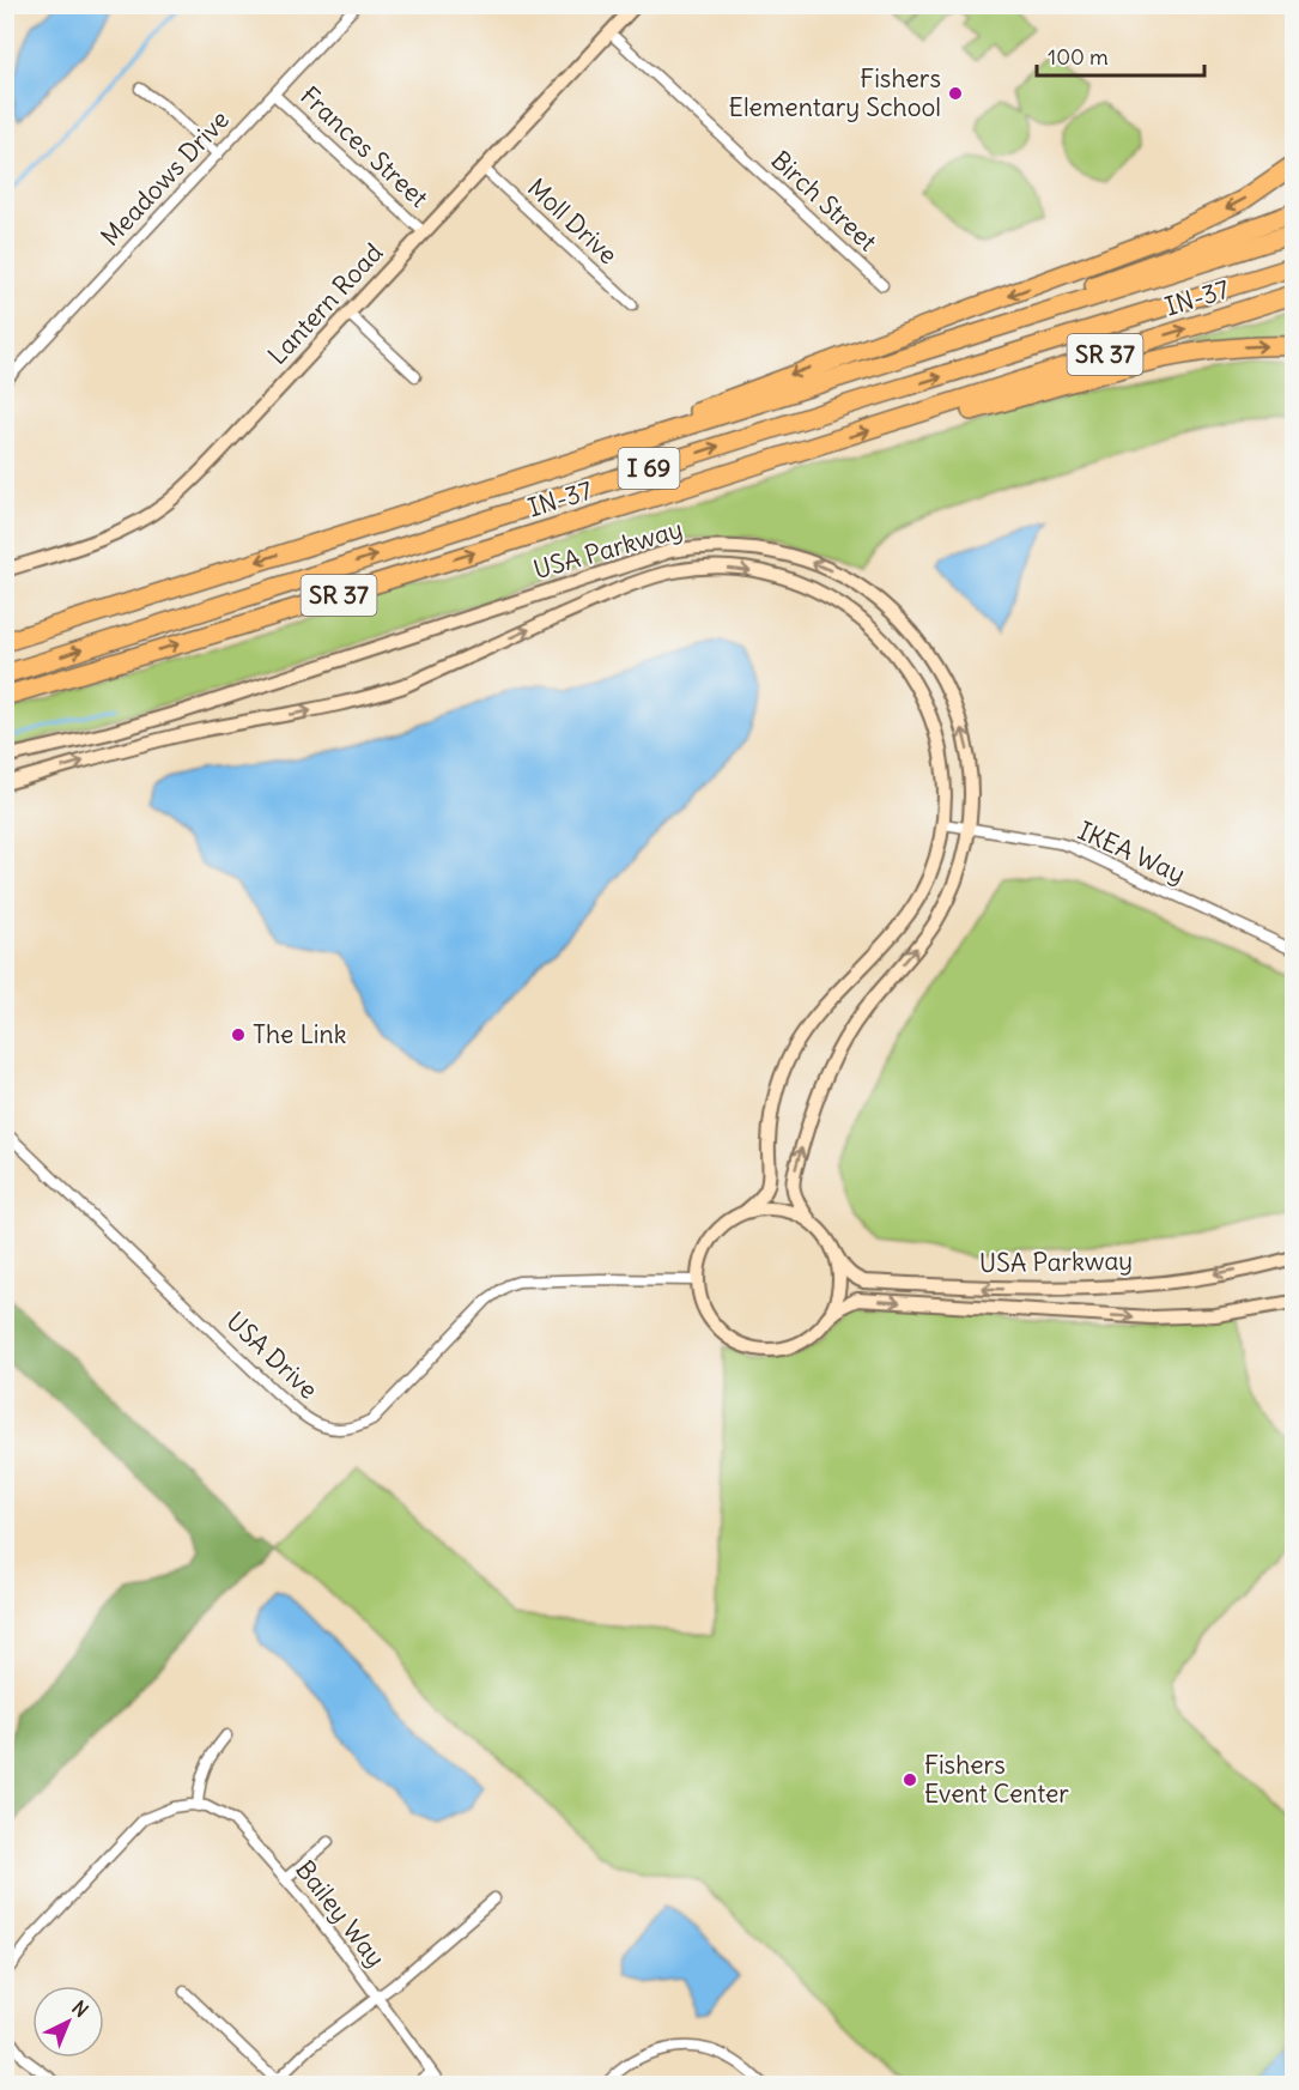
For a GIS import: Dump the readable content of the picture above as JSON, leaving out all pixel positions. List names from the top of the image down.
{
  "streets": {
    "highway": ["IN-37", "SR 37", "I 69"],
    "street": [
      "Frances Street",
      "Meadows Drive",
      "Birch Street",
      "Moll Drive",
      "Lantern Road",
      "USA Parkway",
      "IKEA Way",
      "USA Drive",
      "Bailey Way"
    ]
  },
  "crossings": [
    ["Frances Street", "Meadows Drive"],
    ["Frances Street", "Lantern Road"],
    ["Birch Street", "Lantern Road"],
    ["Moll Drive", "Lantern Road"],
    ["IN-37", "I 69"],
    ["USA Parkway", "IKEA Way"],
    ["USA Parkway", "USA Drive"]
  ],
  "places": ["Fishers Elementary School", "The Link", "Fishers Event Center"],
  "scale_bar": "100 m",
  "north": "top right"
}
